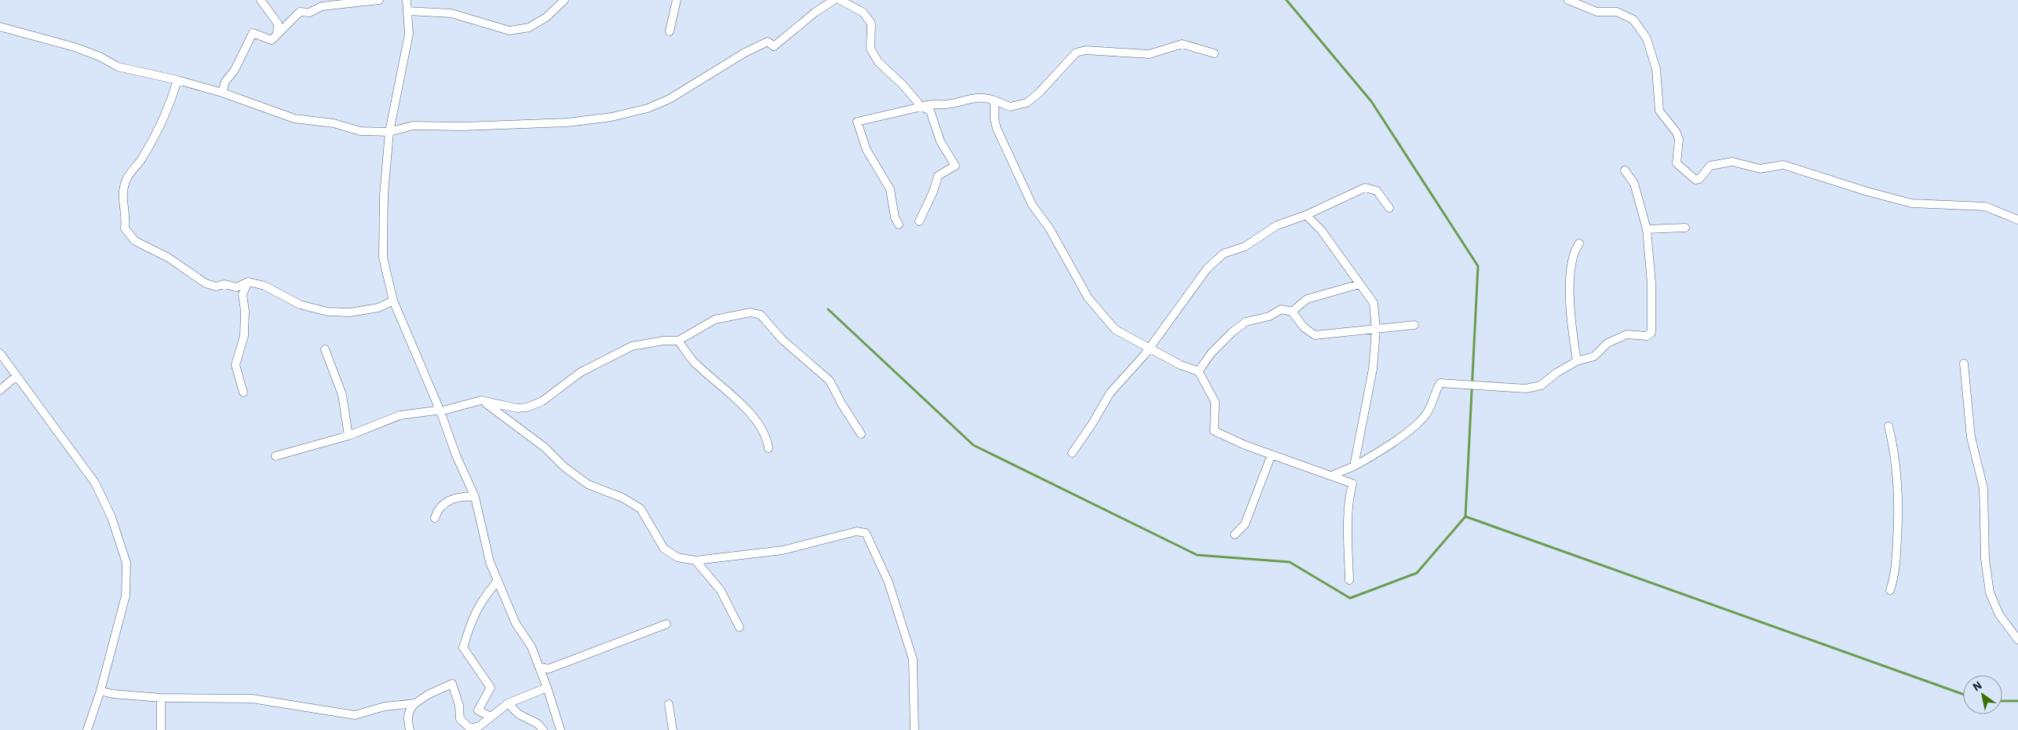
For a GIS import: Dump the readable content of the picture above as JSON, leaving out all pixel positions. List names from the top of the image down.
{
  "north": "top left"
}
